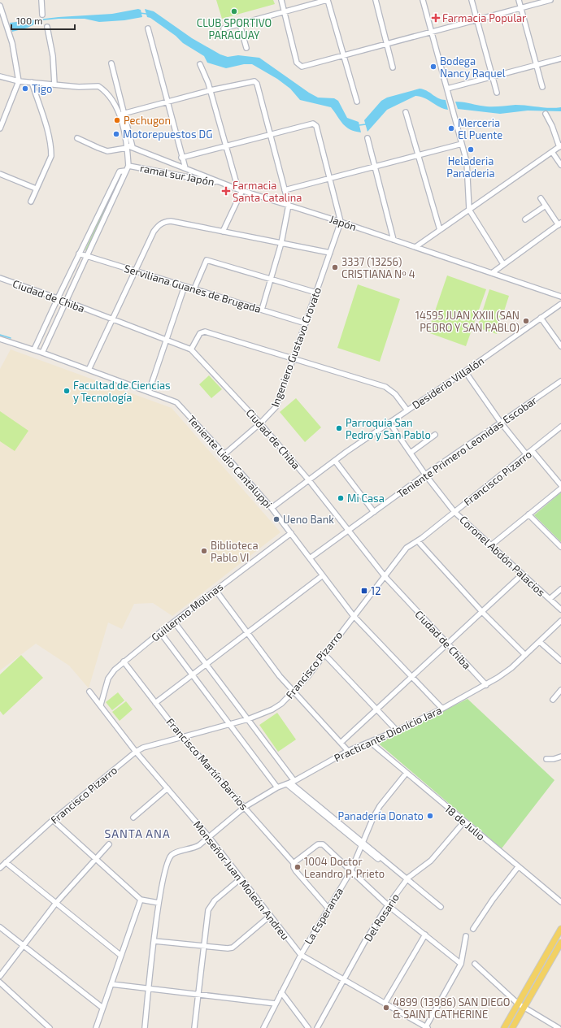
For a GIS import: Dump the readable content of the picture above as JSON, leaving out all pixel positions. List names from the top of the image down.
{
  "streets": {
    "street": [
      "ramal sur Japón",
      "Japón",
      "Serviliana Guanes de Brugada",
      "Ciudad de Chiba",
      "Ingeniero Gustavo Crovato",
      "Desiderio Villalón",
      "Teniente Primero Leonidas Escobar",
      "Teniente Lidio Cantaluppi",
      "Francisco Pizarro",
      "Coronel Abdón Palacios",
      "Guillermo Molinas",
      "Practicante Dionicio Jara",
      "Francisco Martín Barrios",
      "18 de Julio",
      "Monseñor Juan Moleón Andreu",
      "La Esperanza",
      "Del Rosario"
    ]
  },
  "crossings": [
    ["ramal sur Japón", "Japón"],
    ["Japón", "Ingeniero Gustavo Crovato"],
    ["Serviliana Guanes de Brugada", "Ingeniero Gustavo Crovato"],
    ["Ciudad de Chiba", "Ingeniero Gustavo Crovato"],
    ["Ciudad de Chiba", "Desiderio Villalón"],
    ["Ciudad de Chiba", "Teniente Primero Leonidas Escobar"],
    ["Ciudad de Chiba", "Francisco Pizarro"],
    ["Ciudad de Chiba", "Practicante Dionicio Jara"],
    ["Ingeniero Gustavo Crovato", "Teniente Lidio Cantaluppi"],
    ["Desiderio Villalón", "Teniente Lidio Cantaluppi"],
    ["Desiderio Villalón", "Coronel Abdón Palacios"],
    ["Teniente Primero Leonidas Escobar", "Teniente Lidio Cantaluppi"],
    ["Teniente Primero Leonidas Escobar", "Coronel Abdón Palacios"],
    ["Teniente Lidio Cantaluppi", "Francisco Pizarro"],
    ["Teniente Lidio Cantaluppi", "Guillermo Molinas"],
    ["Teniente Lidio Cantaluppi", "Practicante Dionicio Jara"],
    ["Francisco Pizarro", "Coronel Abdón Palacios"],
    ["Francisco Pizarro", "Francisco Martín Barrios"],
    ["Francisco Pizarro", "Monseñor Juan Moleón Andreu"],
    ["Guillermo Molinas", "Francisco Martín Barrios"],
    ["Guillermo Molinas", "Monseñor Juan Moleón Andreu"],
    ["Practicante Dionicio Jara", "Francisco Martín Barrios"],
    ["Practicante Dionicio Jara", "18 de Julio"],
    ["Practicante Dionicio Jara", "Monseñor Juan Moleón Andreu"],
    ["Francisco Martín Barrios", "La Esperanza"],
    ["18 de Julio", "La Esperanza"],
    ["18 de Julio", "Del Rosario"],
    ["Monseñor Juan Moleón Andreu", "La Esperanza"],
    ["Monseñor Juan Moleón Andreu", "Del Rosario"]
  ],
  "districts": ["SANTA ANA"],
  "places": {
    "other": [
      "CLUB SPORTIVO PARAGUAY",
      "Bodega Nancy Raquel",
      "Tigo",
      "Pechugon",
      "Merceria El Puente",
      "Motorepuestos DG",
      "Heladeria Panaderia",
      "3337 (13256) CRISTIANA Nº 4",
      "14595 JUAN XXIII (SAN PEDRO Y SAN PABLO)",
      "Facultad de Ciencias y Tecnología",
      "Parroquia San Pedro y San Pablo",
      "Mi Casa",
      "Ueno Bank",
      "Biblioteca Pablo VI",
      "Panadería Donato",
      "1004 Doctor Leandro P. Prieto",
      "4899 (13986) SAN DIEGO & SAINT CATHERINE"
    ],
    "health": ["Farmacia Popular", "Farmacia Santa Catalina"],
    "transit": ["12"]
  },
  "scale_bar": "100 m"
}
